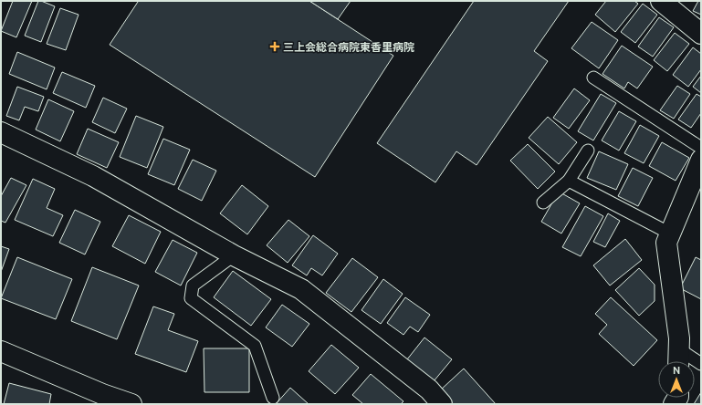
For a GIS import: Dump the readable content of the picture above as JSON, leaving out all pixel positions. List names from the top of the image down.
{
  "places": {
    "health": ["三上会総合病院東香里病院"]
  },
  "north": "top"
}
